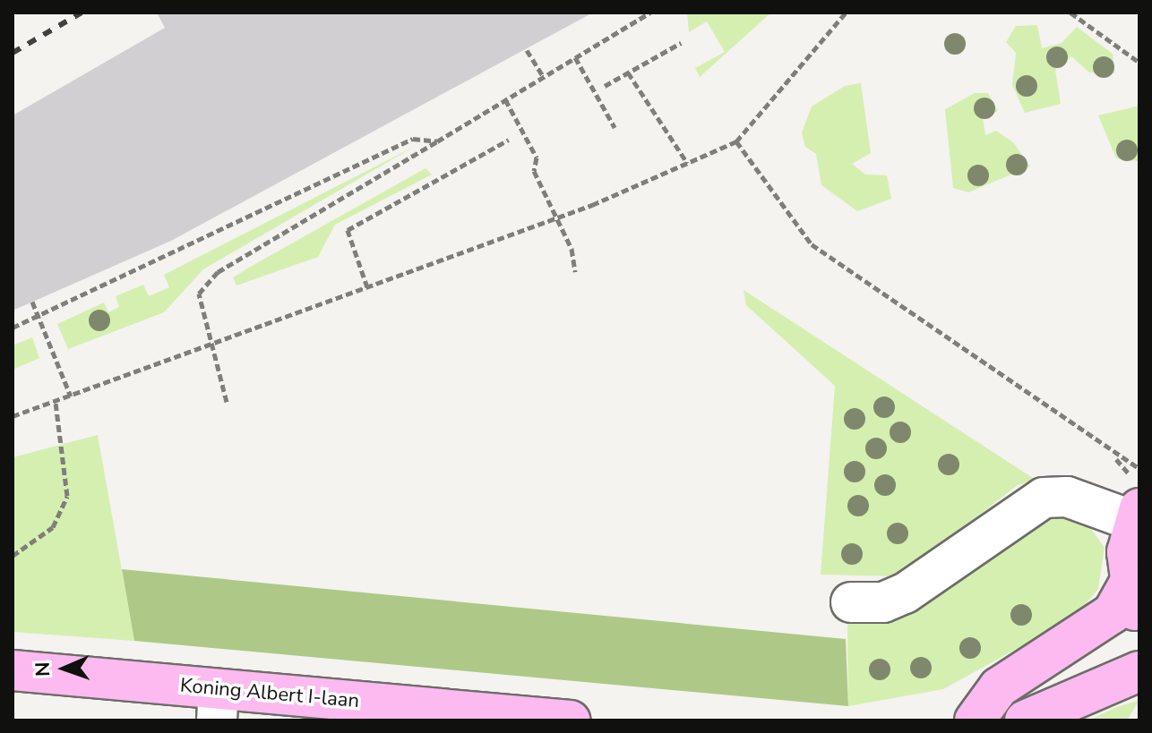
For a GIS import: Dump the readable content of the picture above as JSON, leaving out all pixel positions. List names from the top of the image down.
{
  "streets": {
    "main road": ["Koning Albert I-laan"]
  },
  "north": "left"
}
